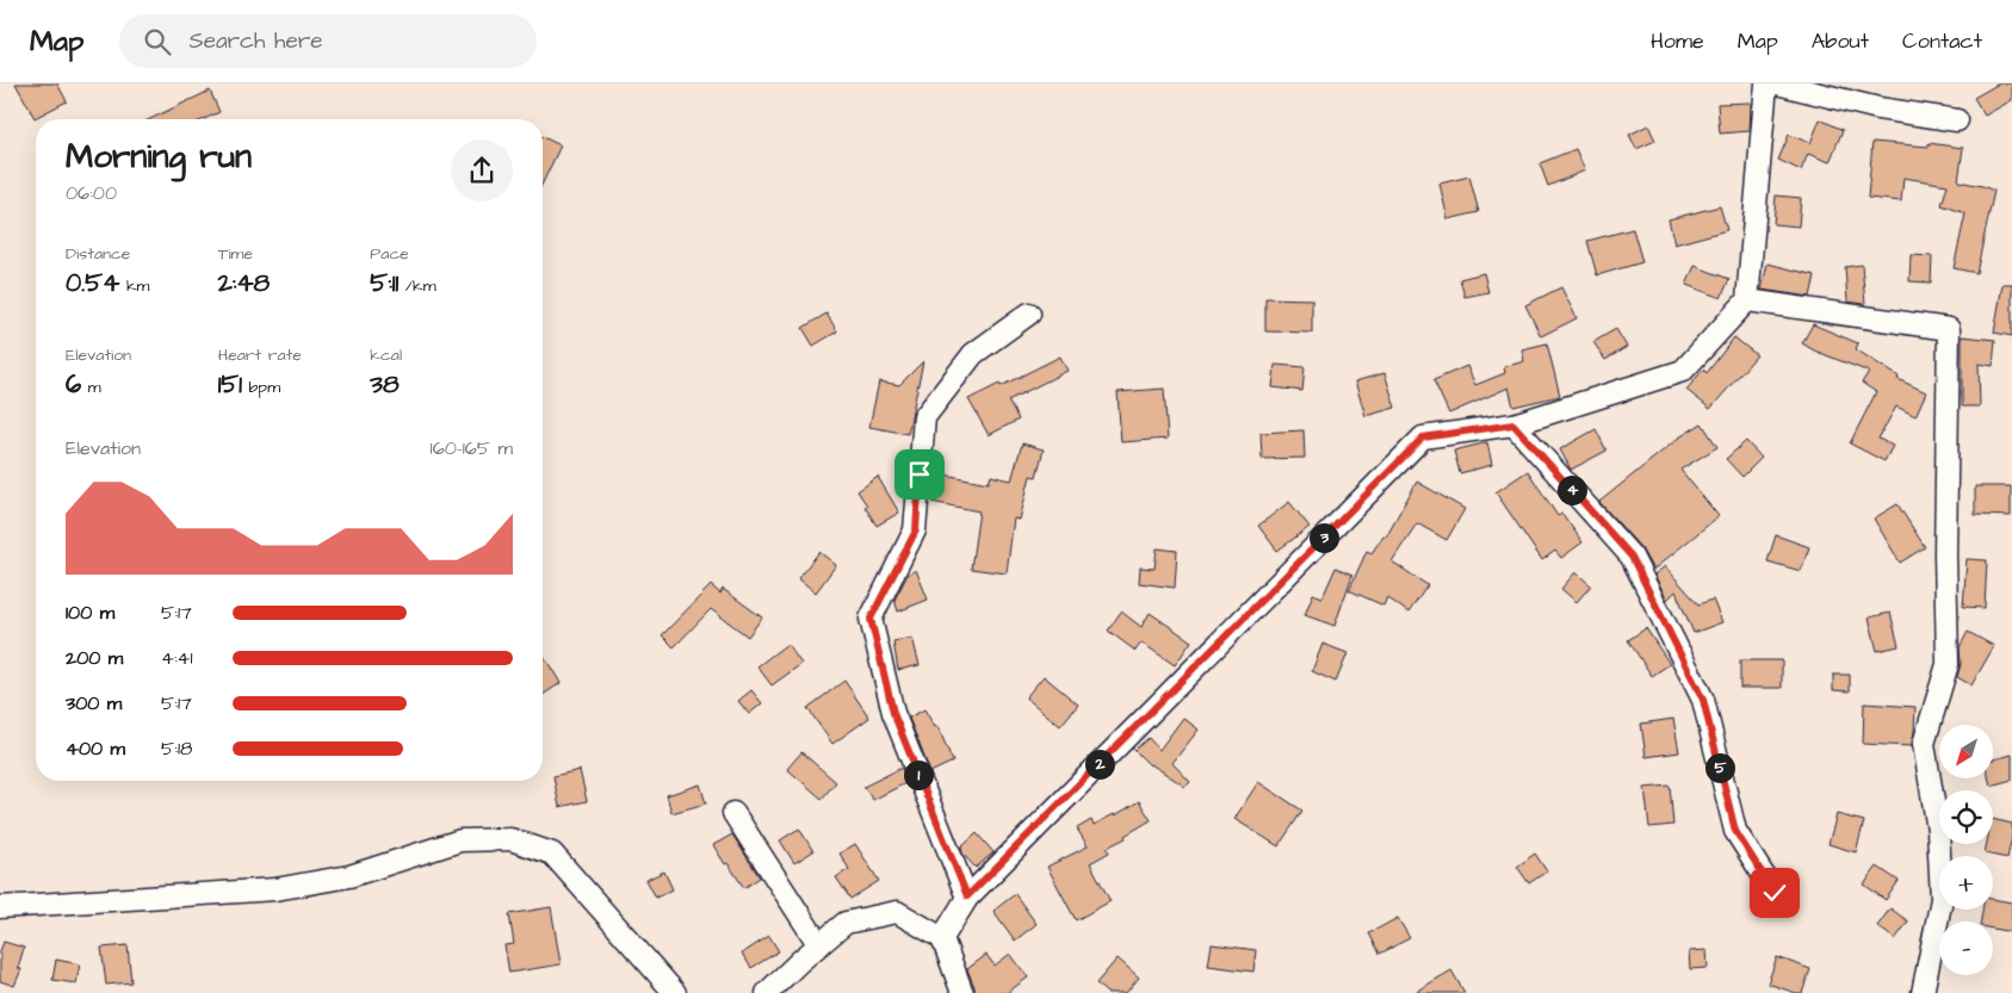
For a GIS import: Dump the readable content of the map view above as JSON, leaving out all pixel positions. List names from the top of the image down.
{
  "north": "bottom left",
  "page": {
    "header": "Map",
    "search": "Search here",
    "nav": [
      "Home",
      "Map",
      "About",
      "Contact"
    ],
    "heading": ["Morning run", "06:00"],
    "stats": [
      ["Distance", "0.54 km"],
      ["Time", "2:48"],
      ["Pace", "5:11 /km"],
      ["Elevation", "6 m"],
      ["Heart rate", "151 bpm"],
      ["kcal", "38"]
    ],
    "chart": ["Elevation", "160–165 m"],
    "pins": [
      "4",
      "3",
      "2",
      "5",
      "1"
    ],
    "list": [
      {
        "name": "100 m",
        "note": "5:17"
      },
      {
        "name": "200 m",
        "note": "4:41"
      },
      {
        "name": "300 m",
        "note": "5:17"
      },
      {
        "name": "400 m",
        "note": "5:18"
      }
    ],
    "map_buttons": ["+", "−"]
  }
}
